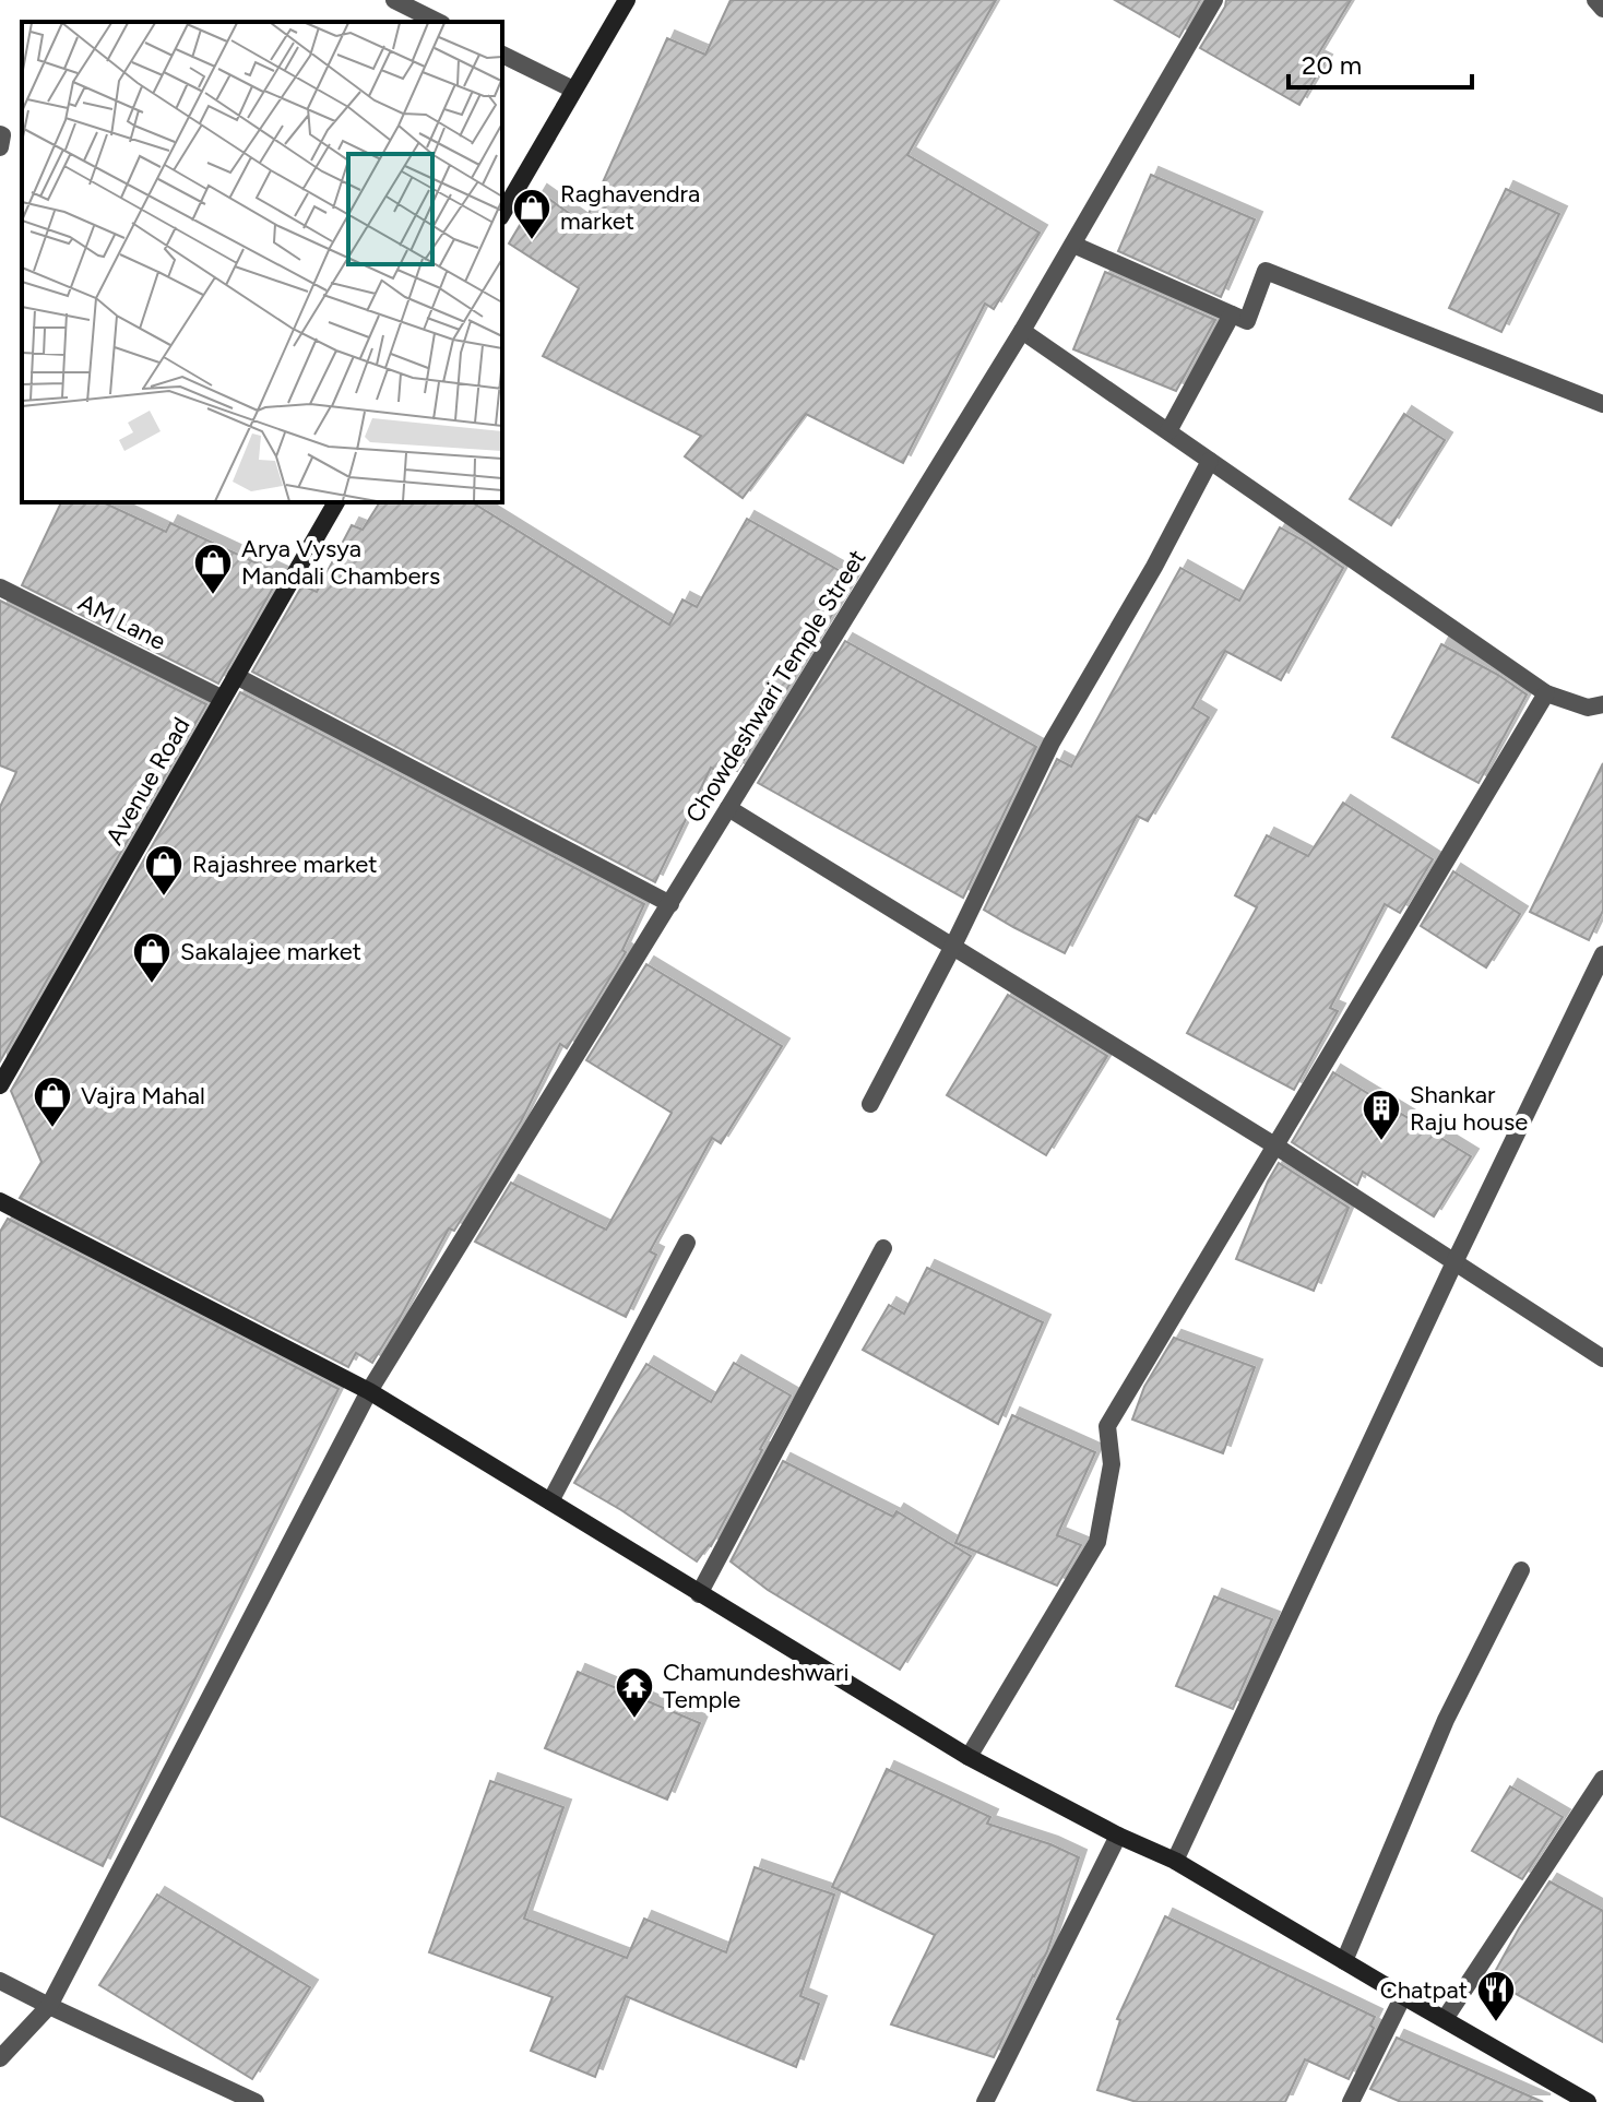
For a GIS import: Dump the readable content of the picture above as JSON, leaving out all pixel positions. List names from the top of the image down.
{
  "streets": {
    "street": ["AM Lane", "Chowdeshwari Temple Street", "Avenue Road"]
  },
  "crossings": [
    ["AM Lane", "Avenue Road"]
  ],
  "places": {
    "shop": [
      "Raghavendra market",
      "Arya Vysya Mandali Chambers",
      "Rajashree market",
      "Sakalajee market",
      "Vajra Mahal"
    ],
    "building": ["Shankar Raju house"],
    "temple": ["Chamundeshwari Temple"],
    "restaurant": ["Chatpat"]
  },
  "scale_bar": "20 m"
}
